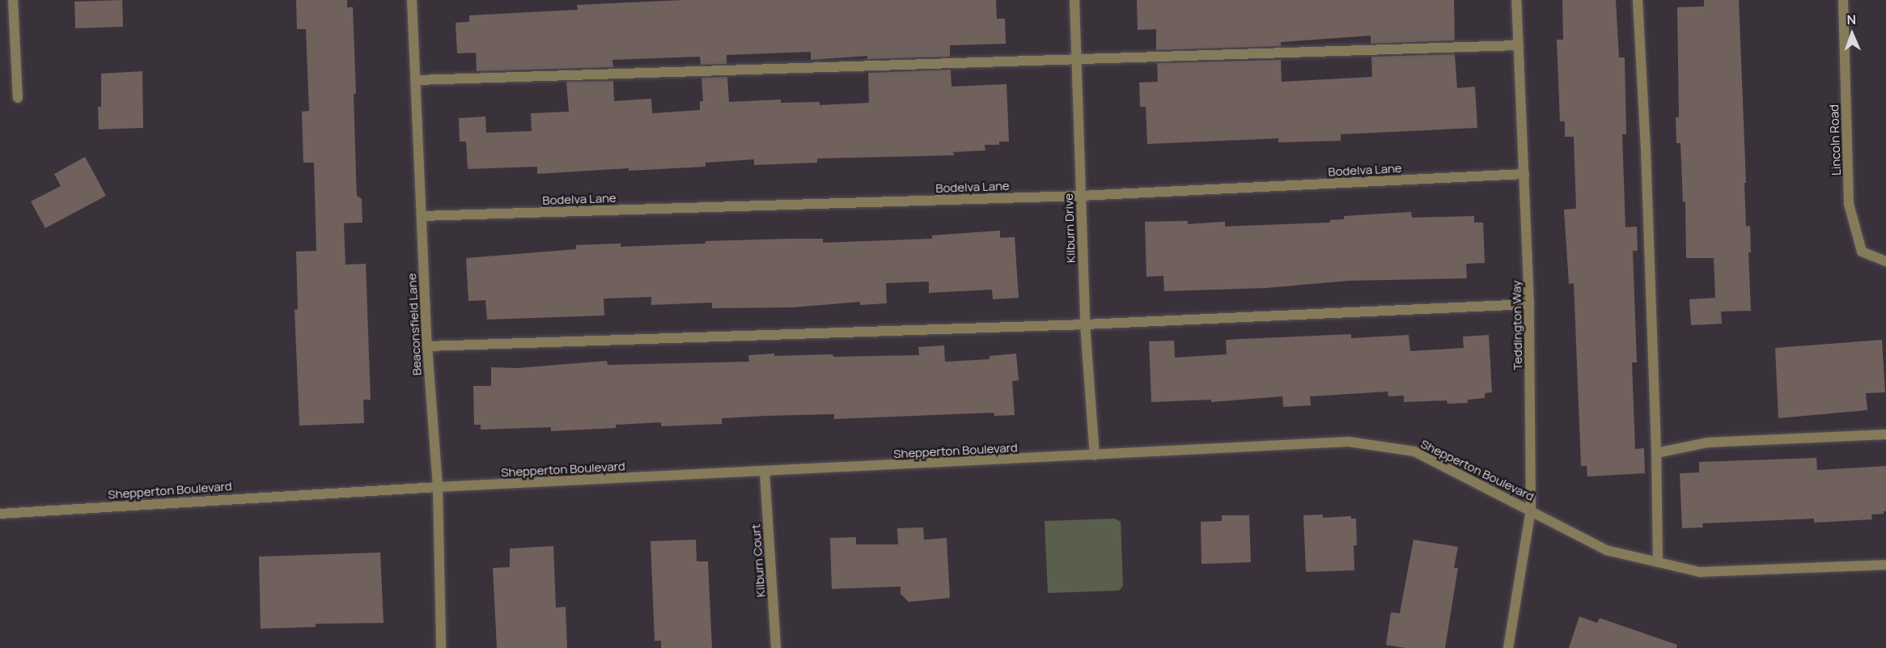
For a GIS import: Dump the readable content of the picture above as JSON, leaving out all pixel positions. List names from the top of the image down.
{
  "streets": {
    "street": [
      "Lincoln Road",
      "Bodelva Lane",
      "Kilburn Drive",
      "Beaconsfield Lane",
      "Teddington Way",
      "Shepperton Boulevard",
      "Kilburn Court"
    ]
  },
  "crossings": [
    ["Bodelva Lane", "Kilburn Drive"],
    ["Bodelva Lane", "Beaconsfield Lane"],
    ["Bodelva Lane", "Teddington Way"],
    ["Kilburn Drive", "Shepperton Boulevard"],
    ["Beaconsfield Lane", "Shepperton Boulevard"],
    ["Teddington Way", "Shepperton Boulevard"],
    ["Shepperton Boulevard", "Kilburn Court"]
  ],
  "north": "top"
}
